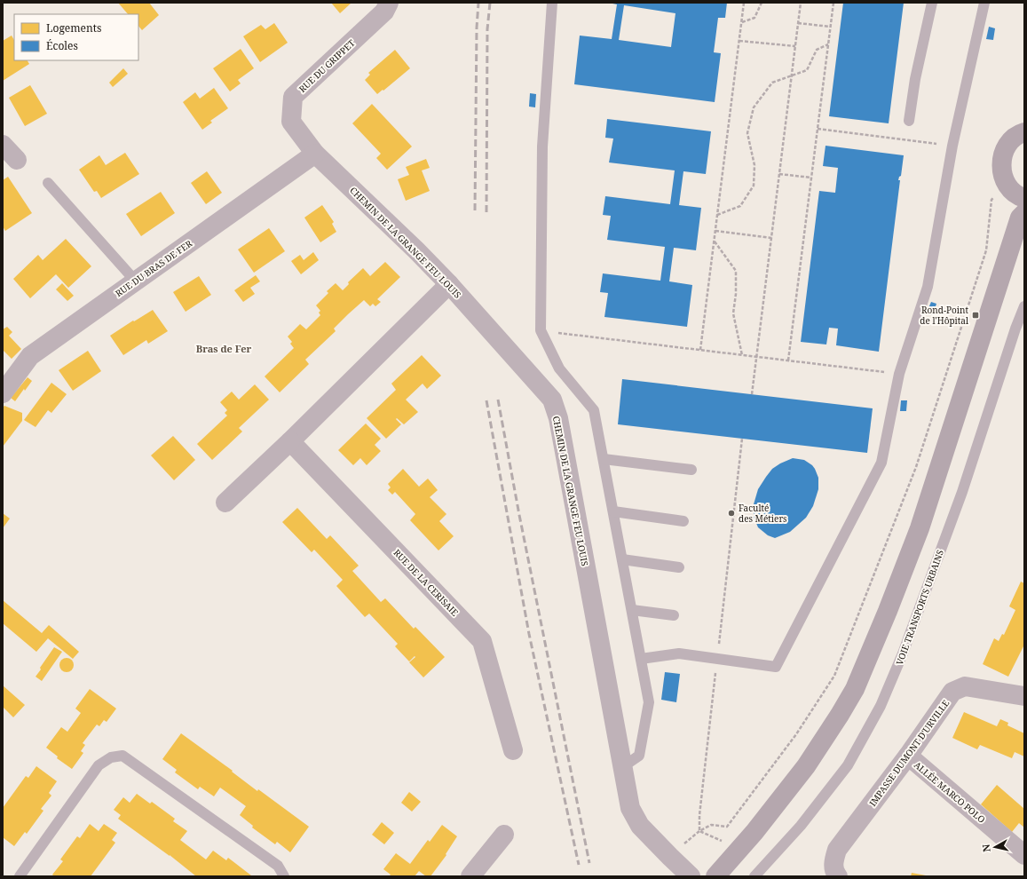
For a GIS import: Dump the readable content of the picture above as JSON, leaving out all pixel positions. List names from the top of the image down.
{
  "streets": {
    "street": [
      "RUE DU GRIPPET",
      "CHEMIN DE LA GRANGE FEU LOUIS",
      "RUE DU BRAS DE FER",
      "RUE DE LA CERISAIE",
      "IMPASSE DUMONT D'URVILLE",
      "ALLÉE MARCO POLO"
    ],
    "lane": ["VOIE TRANSPORTS URBAINS"]
  },
  "crossings": [
    ["RUE DU GRIPPET", "CHEMIN DE LA GRANGE FEU LOUIS"],
    ["RUE DU GRIPPET", "RUE DU BRAS DE FER"],
    ["CHEMIN DE LA GRANGE FEU LOUIS", "RUE DU BRAS DE FER"],
    ["IMPASSE DUMONT D'URVILLE", "ALLÉE MARCO POLO"]
  ],
  "districts": ["Bras de Fer"],
  "places": {
    "transit": ["Rond-Point de l'Hôpital"],
    "other": ["Faculté des Métiers"]
  },
  "legend": ["Logements", "Écoles"],
  "north": "left"
}
